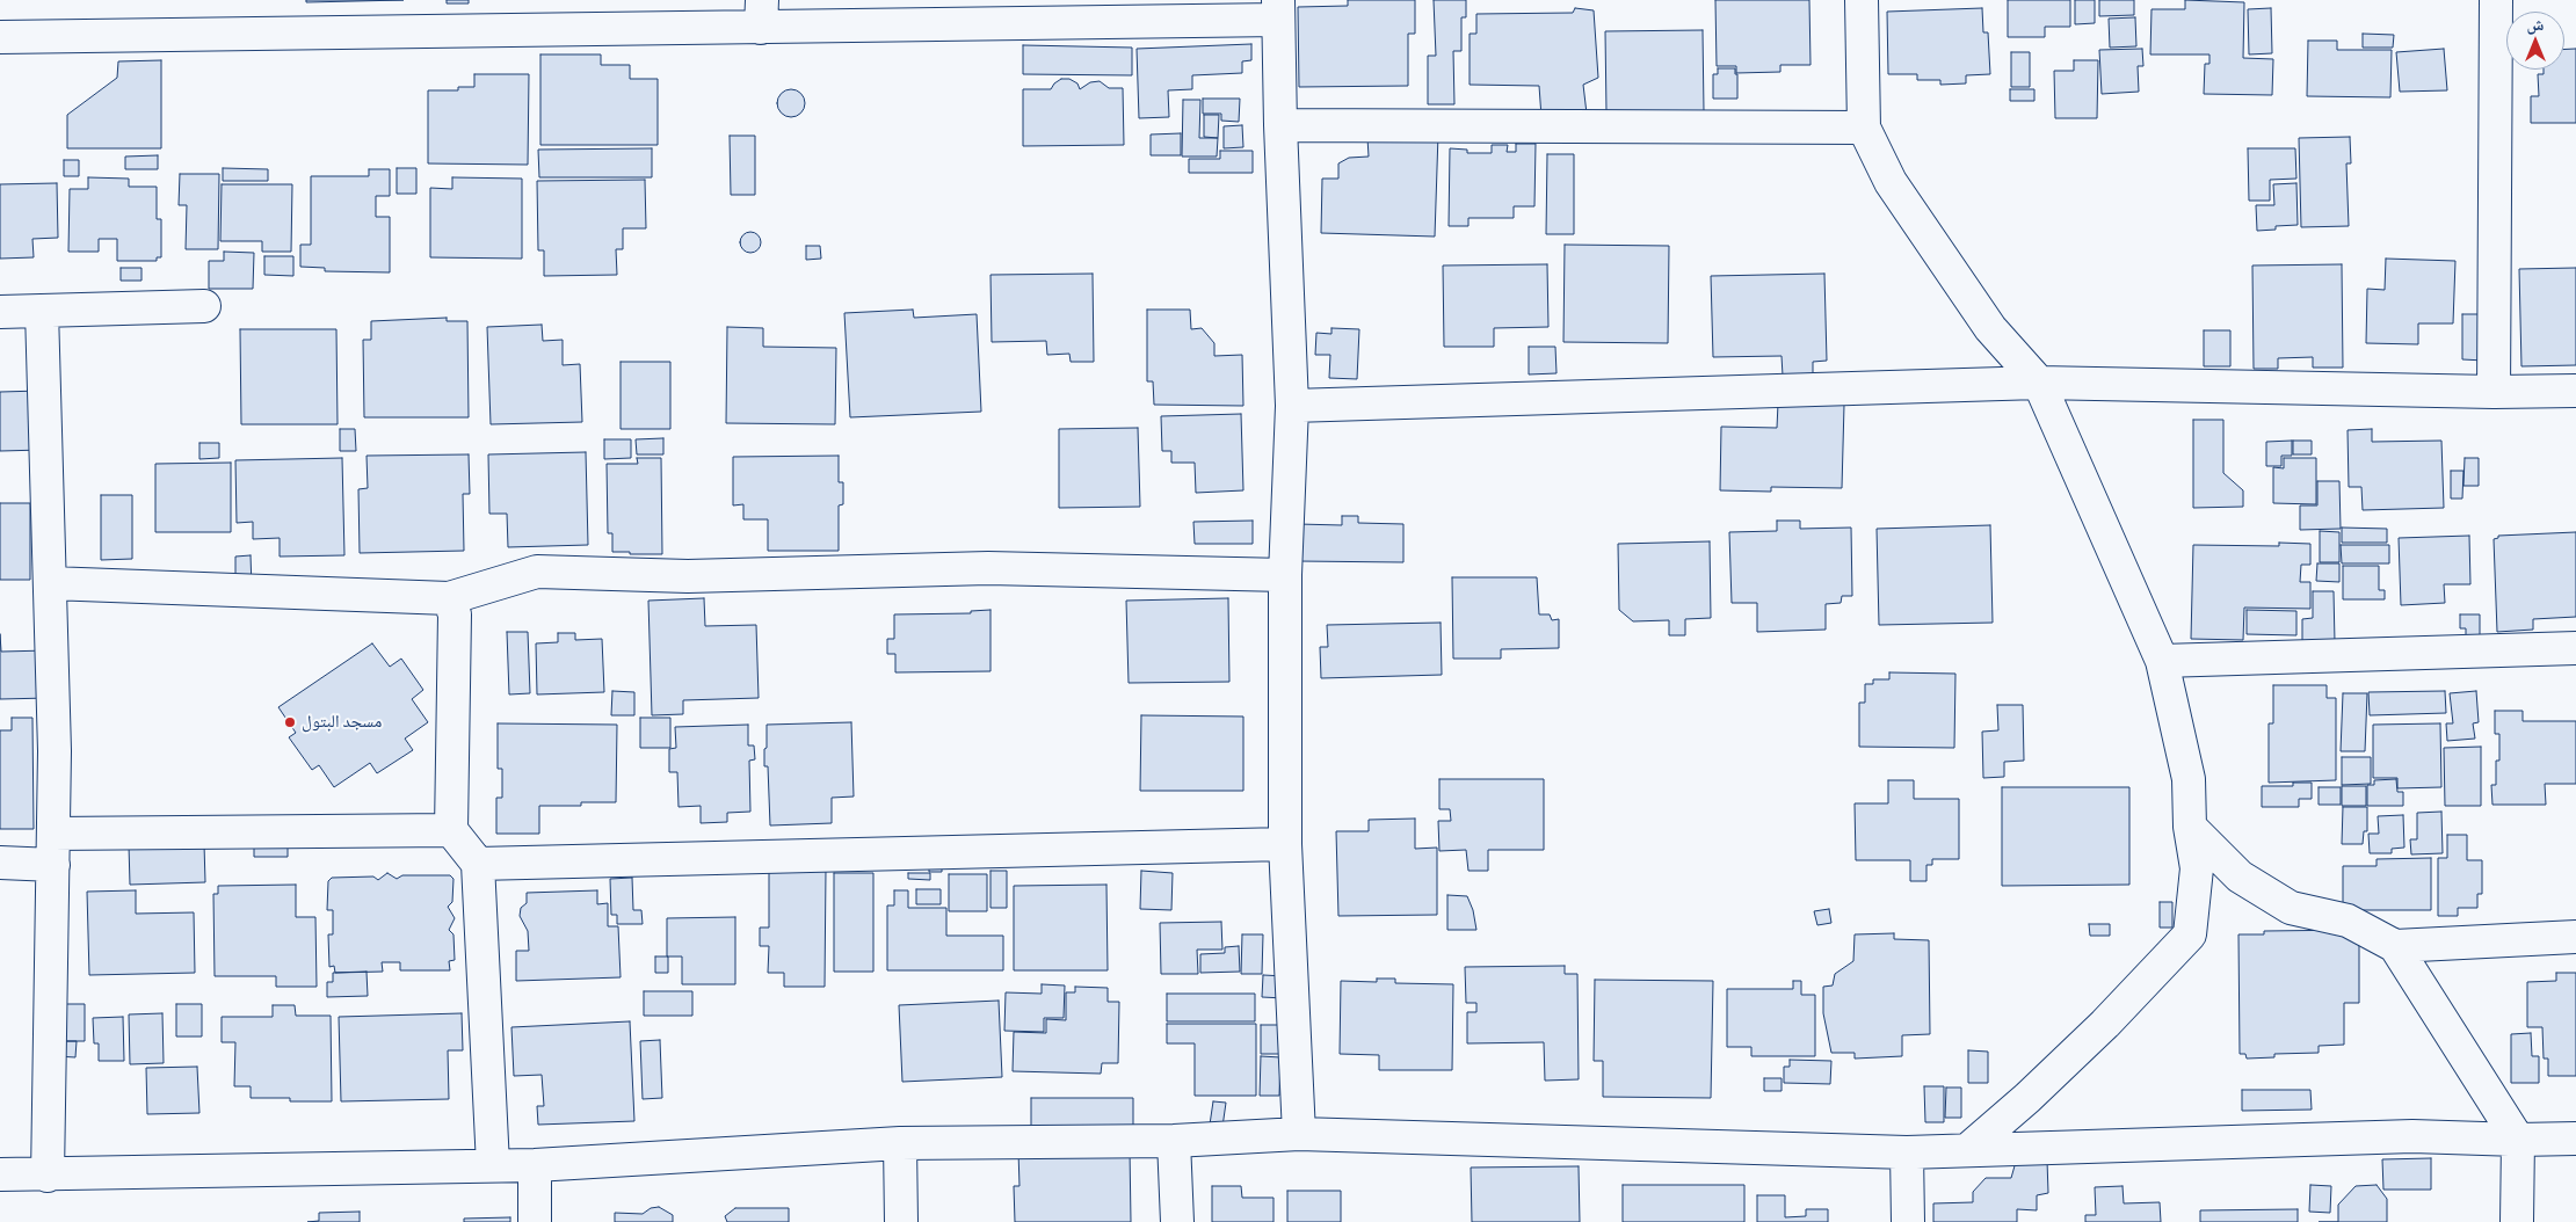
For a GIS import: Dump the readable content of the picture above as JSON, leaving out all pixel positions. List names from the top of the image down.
{
  "places": ["مسجد البتول"],
  "north": "top"
}
